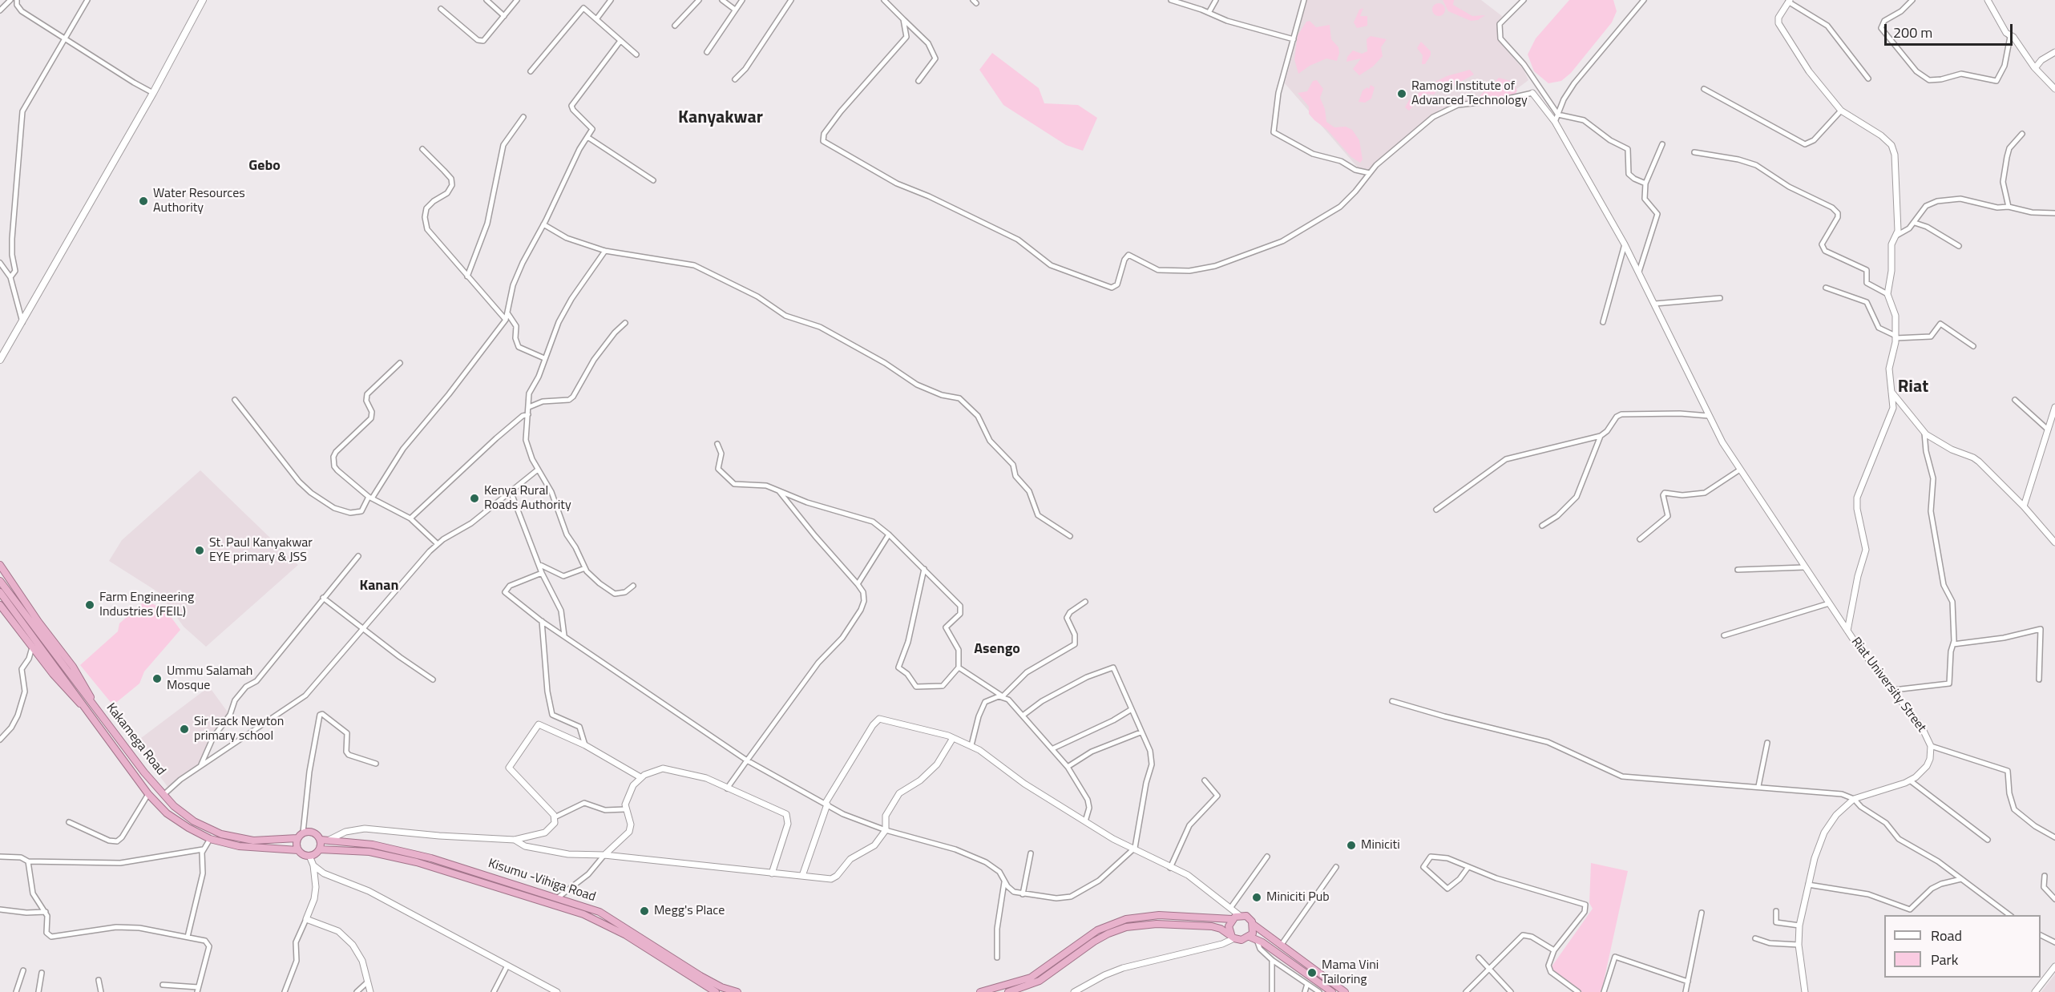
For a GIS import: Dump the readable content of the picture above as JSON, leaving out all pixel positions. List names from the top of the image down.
{
  "streets": {
    "highway": ["Kakamega Road", "Kisumu -Vihiga Road"],
    "street": ["Riat University Street"]
  },
  "crossings": [
    ["Kakamega Road", "Kisumu -Vihiga Road"]
  ],
  "districts": [
    "Kanyakwar",
    "Gebo",
    "Riat",
    "Kanan",
    "Asengo"
  ],
  "places": [
    "Ramogi Institute of Advanced Technology",
    "Water Resources Authority",
    "Kenya Rural Roads Authority",
    "St. Paul Kanyakwar EYE primary & JSS",
    "Farm Engineering Industries (FEIL)",
    "Ummu Salamah Mosque",
    "Sir Isack Newton primary school",
    "Miniciti",
    "Miniciti Pub",
    "Megg's Place",
    "Mama Vini Tailoring"
  ],
  "legend": ["Road", "Park"],
  "scale_bar": "200 m"
}
